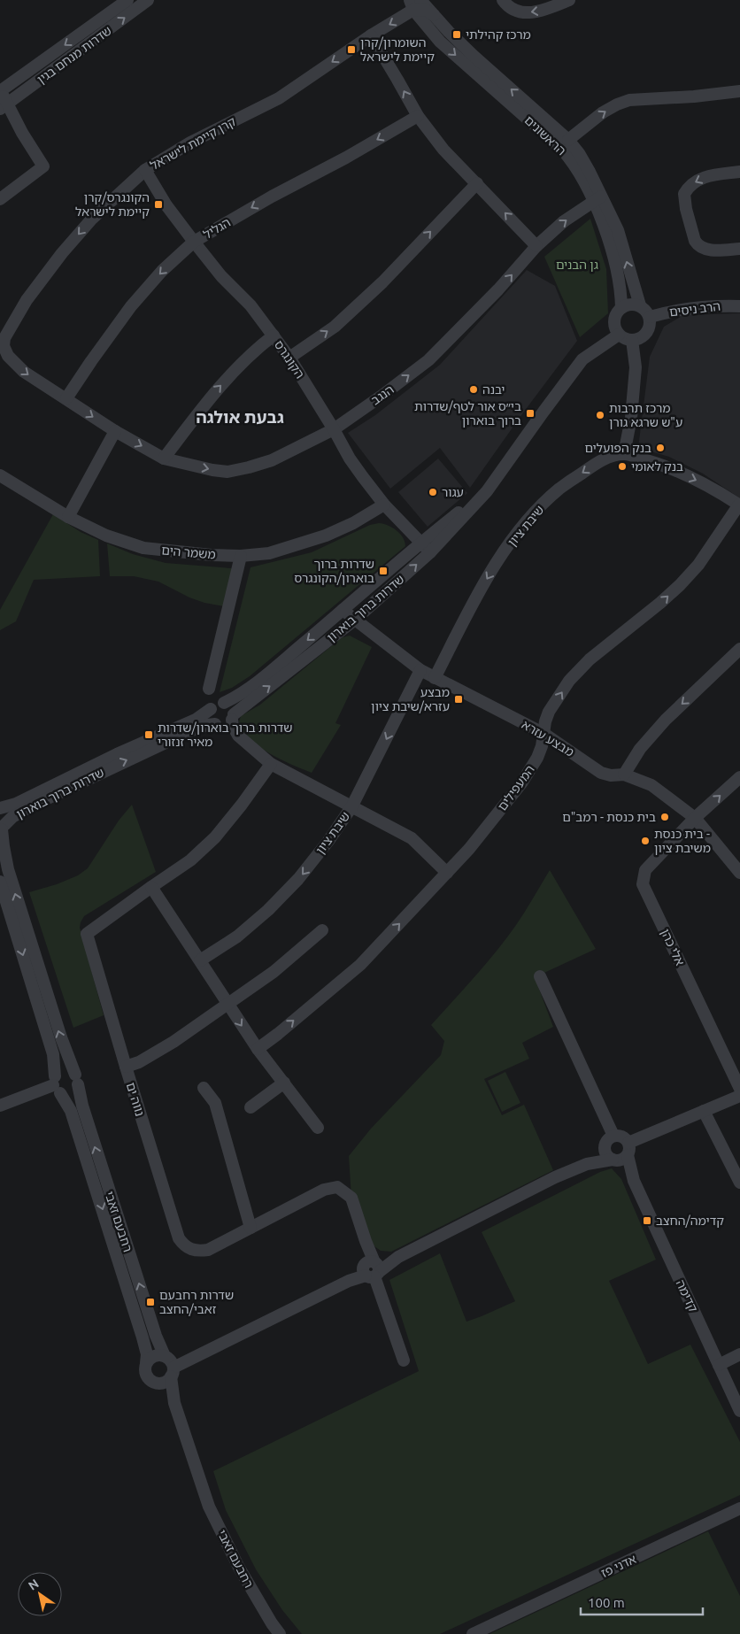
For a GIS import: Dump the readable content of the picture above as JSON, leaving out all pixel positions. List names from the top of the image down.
{
  "streets": {
    "street": [
      "שדרות מנחם בגין",
      "הראשונים",
      "קרן קיימת לישראל",
      "הגליל",
      "הרב ניסים",
      "הקונגרס",
      "הנגב",
      "שיבת ציון",
      "משמר הים",
      "שדרות ברוך בוארון",
      "מבצע עזרא",
      "המעפילים",
      "אלי כהן",
      "נווה ים",
      "רחבעם זאבי",
      "קדימה",
      "אדני פז"
    ]
  },
  "crossings": [
    ["הראשונים", "קרן קיימת לישראל"],
    ["הראשונים", "הרב ניסים"],
    ["הראשונים", "הנגב"],
    ["הראשונים", "שדרות ברוך בוארון"],
    ["קרן קיימת לישראל", "הקונגרס"],
    ["קרן קיימת לישראל", "הנגב"],
    ["הגליל", "הקונגרס"],
    ["הגליל", "הנגב"],
    ["הרב ניסים", "שדרות ברוך בוארון"],
    ["הקונגרס", "הנגב"],
    ["הקונגרס", "משמר הים"],
    ["הקונגרס", "שדרות ברוך בוארון"],
    ["שיבת ציון", "מבצע עזרא"],
    ["שדרות ברוך בוארון", "מבצע עזרא"],
    ["שדרות ברוך בוארון", "רחבעם זאבי"],
    ["מבצע עזרא", "המעפילים"],
    ["מבצע עזרא", "אלי כהן"]
  ],
  "one_way": ["קרן קיימת לישראל", "הגליל", "הנגב"],
  "districts": ["גבעת אולגה"],
  "parks": ["גן הבנים"],
  "places": {
    "transit": [
      "מרכז קהילתי",
      "השומרון/קרן קיימת לישראל",
      "הקונגרס/קרן קיימת לישראל",
      "בי״ס אור לטף/שדרות ברוך בוארון",
      "שדרות ברוך בוארון/הקונגרס",
      "מבצע עזרא/שיבת ציון",
      "שדרות ברוך בוארון/שדרות מאיר זנזורי",
      "קדימה/החצב",
      "שדרות רחבעם זאבי/החצב"
    ],
    "other": [
      "יבנה",
      "מרכז תרבות ע\"ש שרגא גורן",
      "בנק הפועלים",
      "בנק לאומי",
      "עגור",
      "בית כנסת - רמב\"ם",
      "בית כנסת - משיבת ציון"
    ]
  },
  "scale_bar": "100 m",
  "north": "top left"
}
